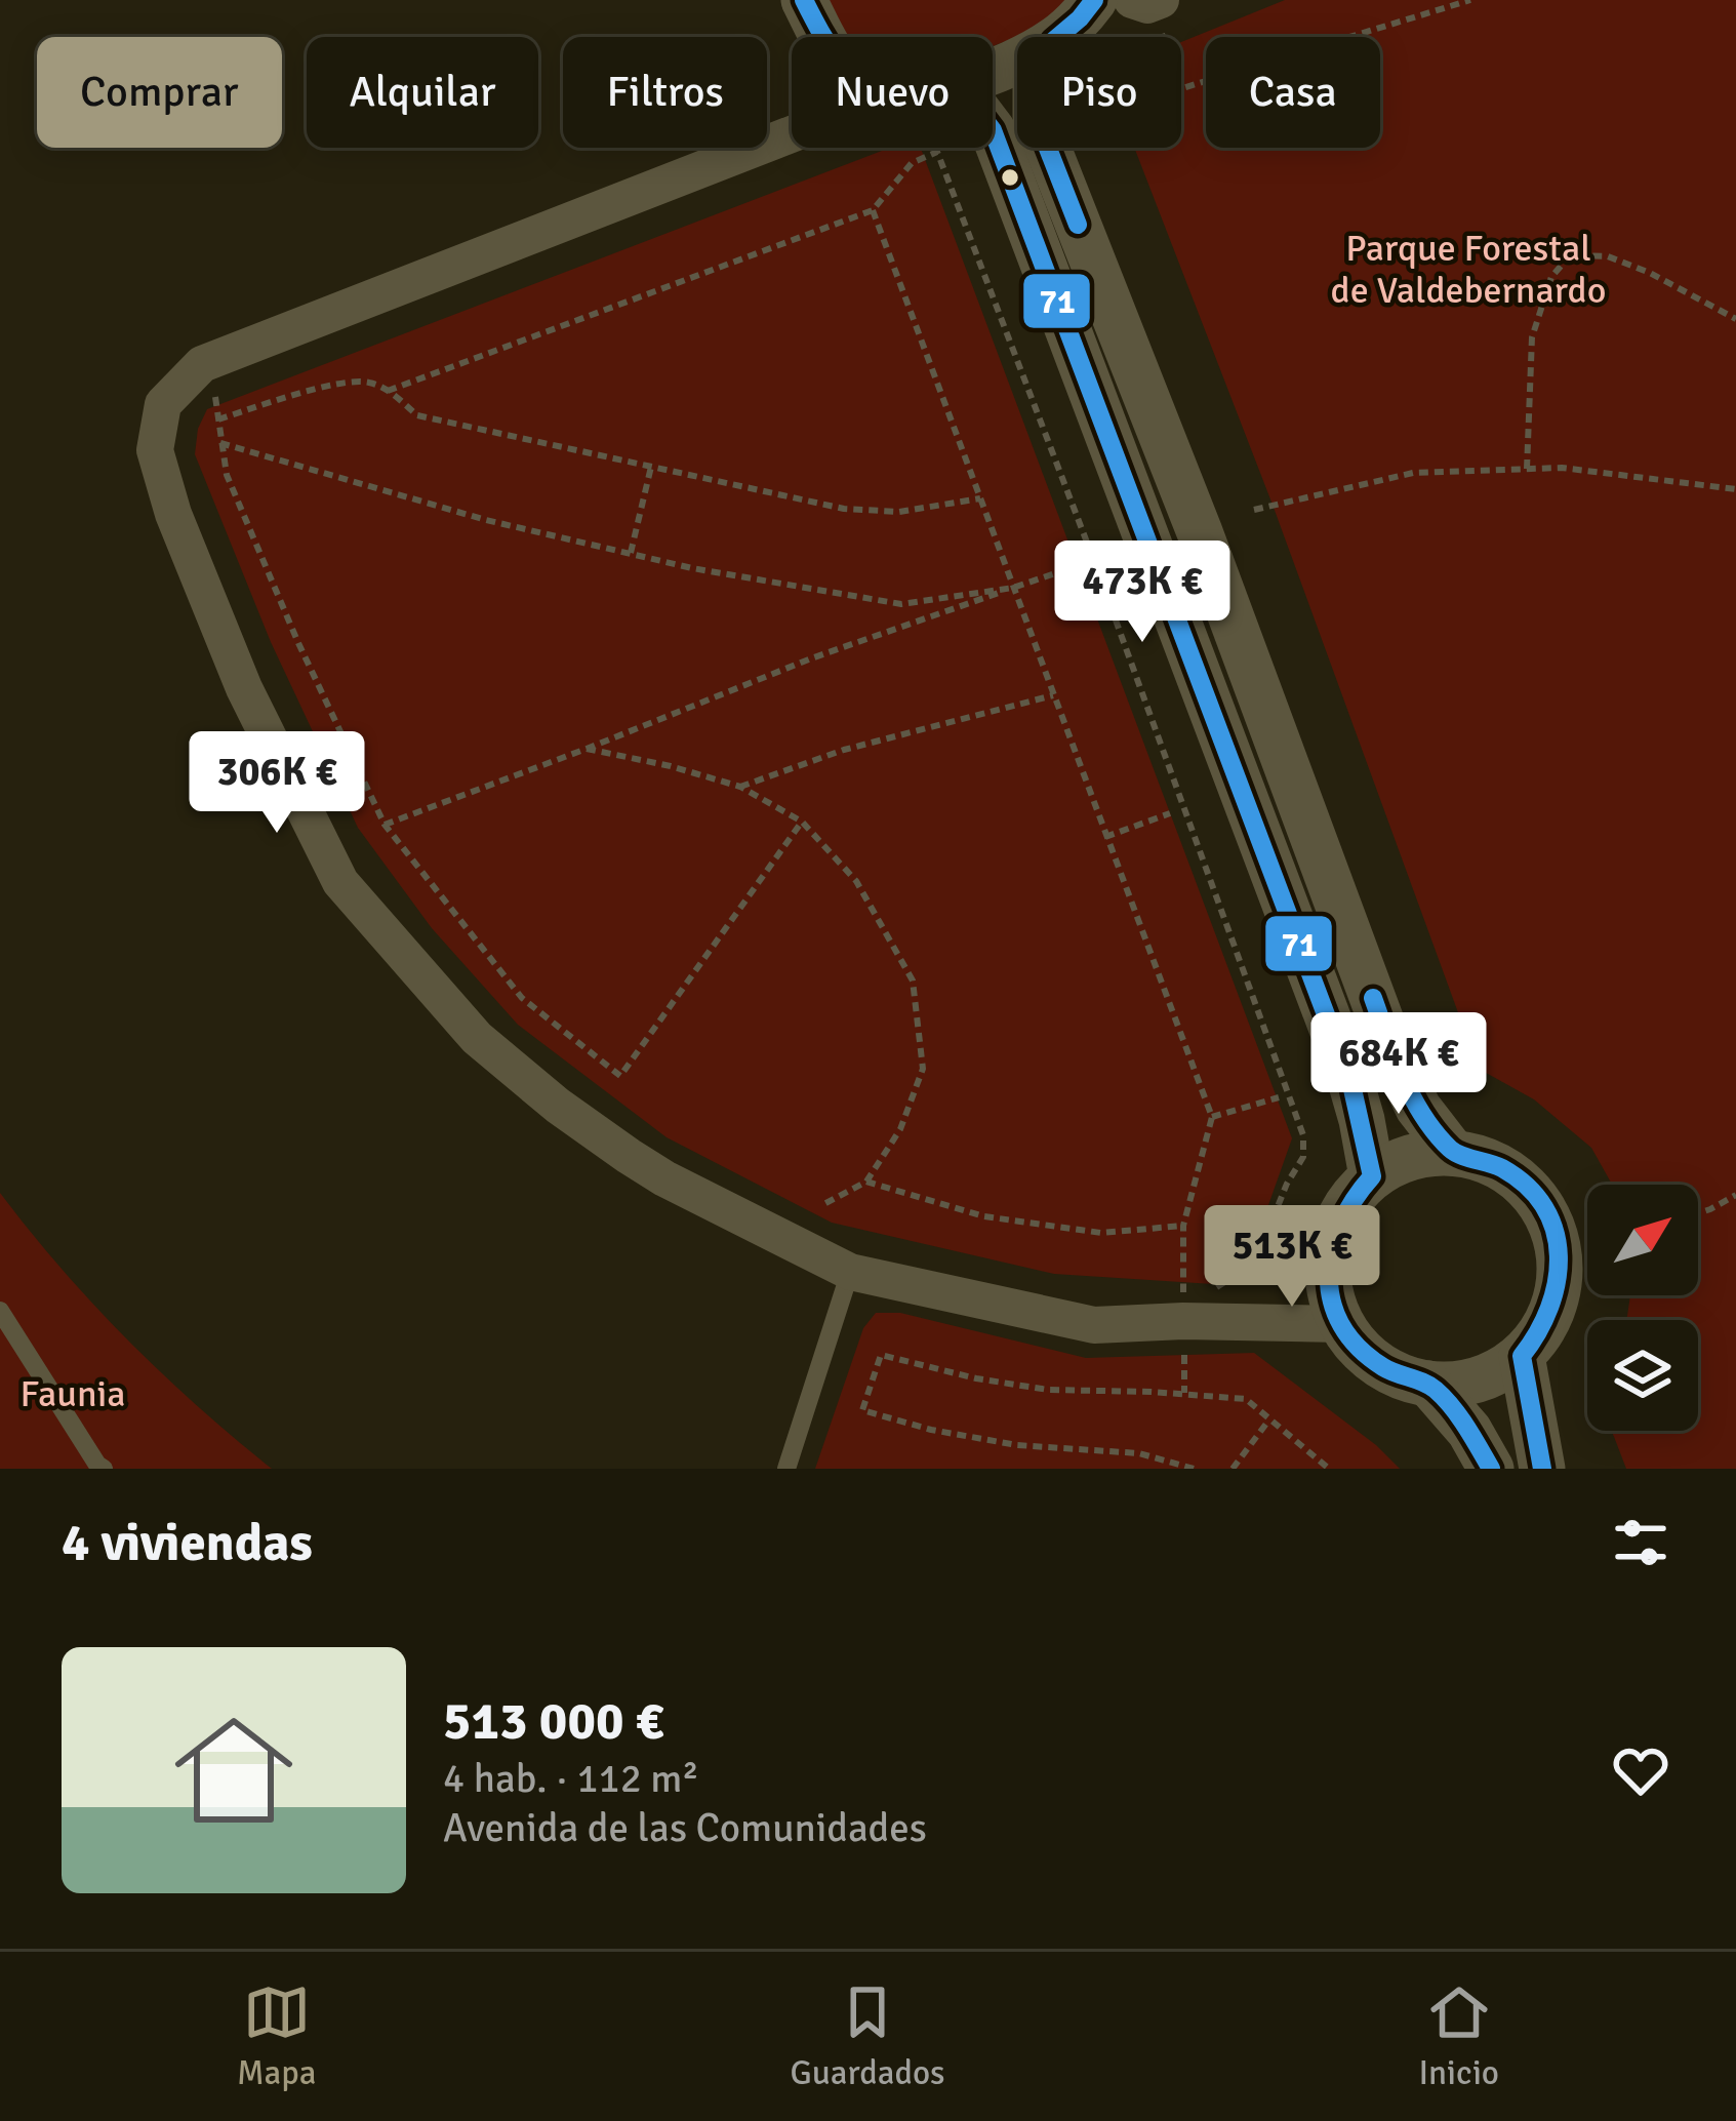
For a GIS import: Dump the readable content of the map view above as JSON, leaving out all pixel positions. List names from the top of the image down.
{
  "parks": ["Parque Forestal de Valdebernardo", "Faunia"],
  "lines": ["transit line 71"],
  "north": "top right",
  "page": {
    "chip": [
      "Comprar",
      "Alquilar",
      "Filtros",
      "Nuevo",
      "Piso",
      "Casa"
    ],
    "price": [
      "473K €",
      "306K €",
      "684K €",
      "513K €"
    ],
    "heading": "4 viviendas",
    "list": [
      {
        "name": "513 000 €",
        "note": "4 hab. · 112 m² · Avenida de las Comunidades"
      }
    ],
    "tabs": ["Mapa", "Guardados", "Inicio"]
  }
}
